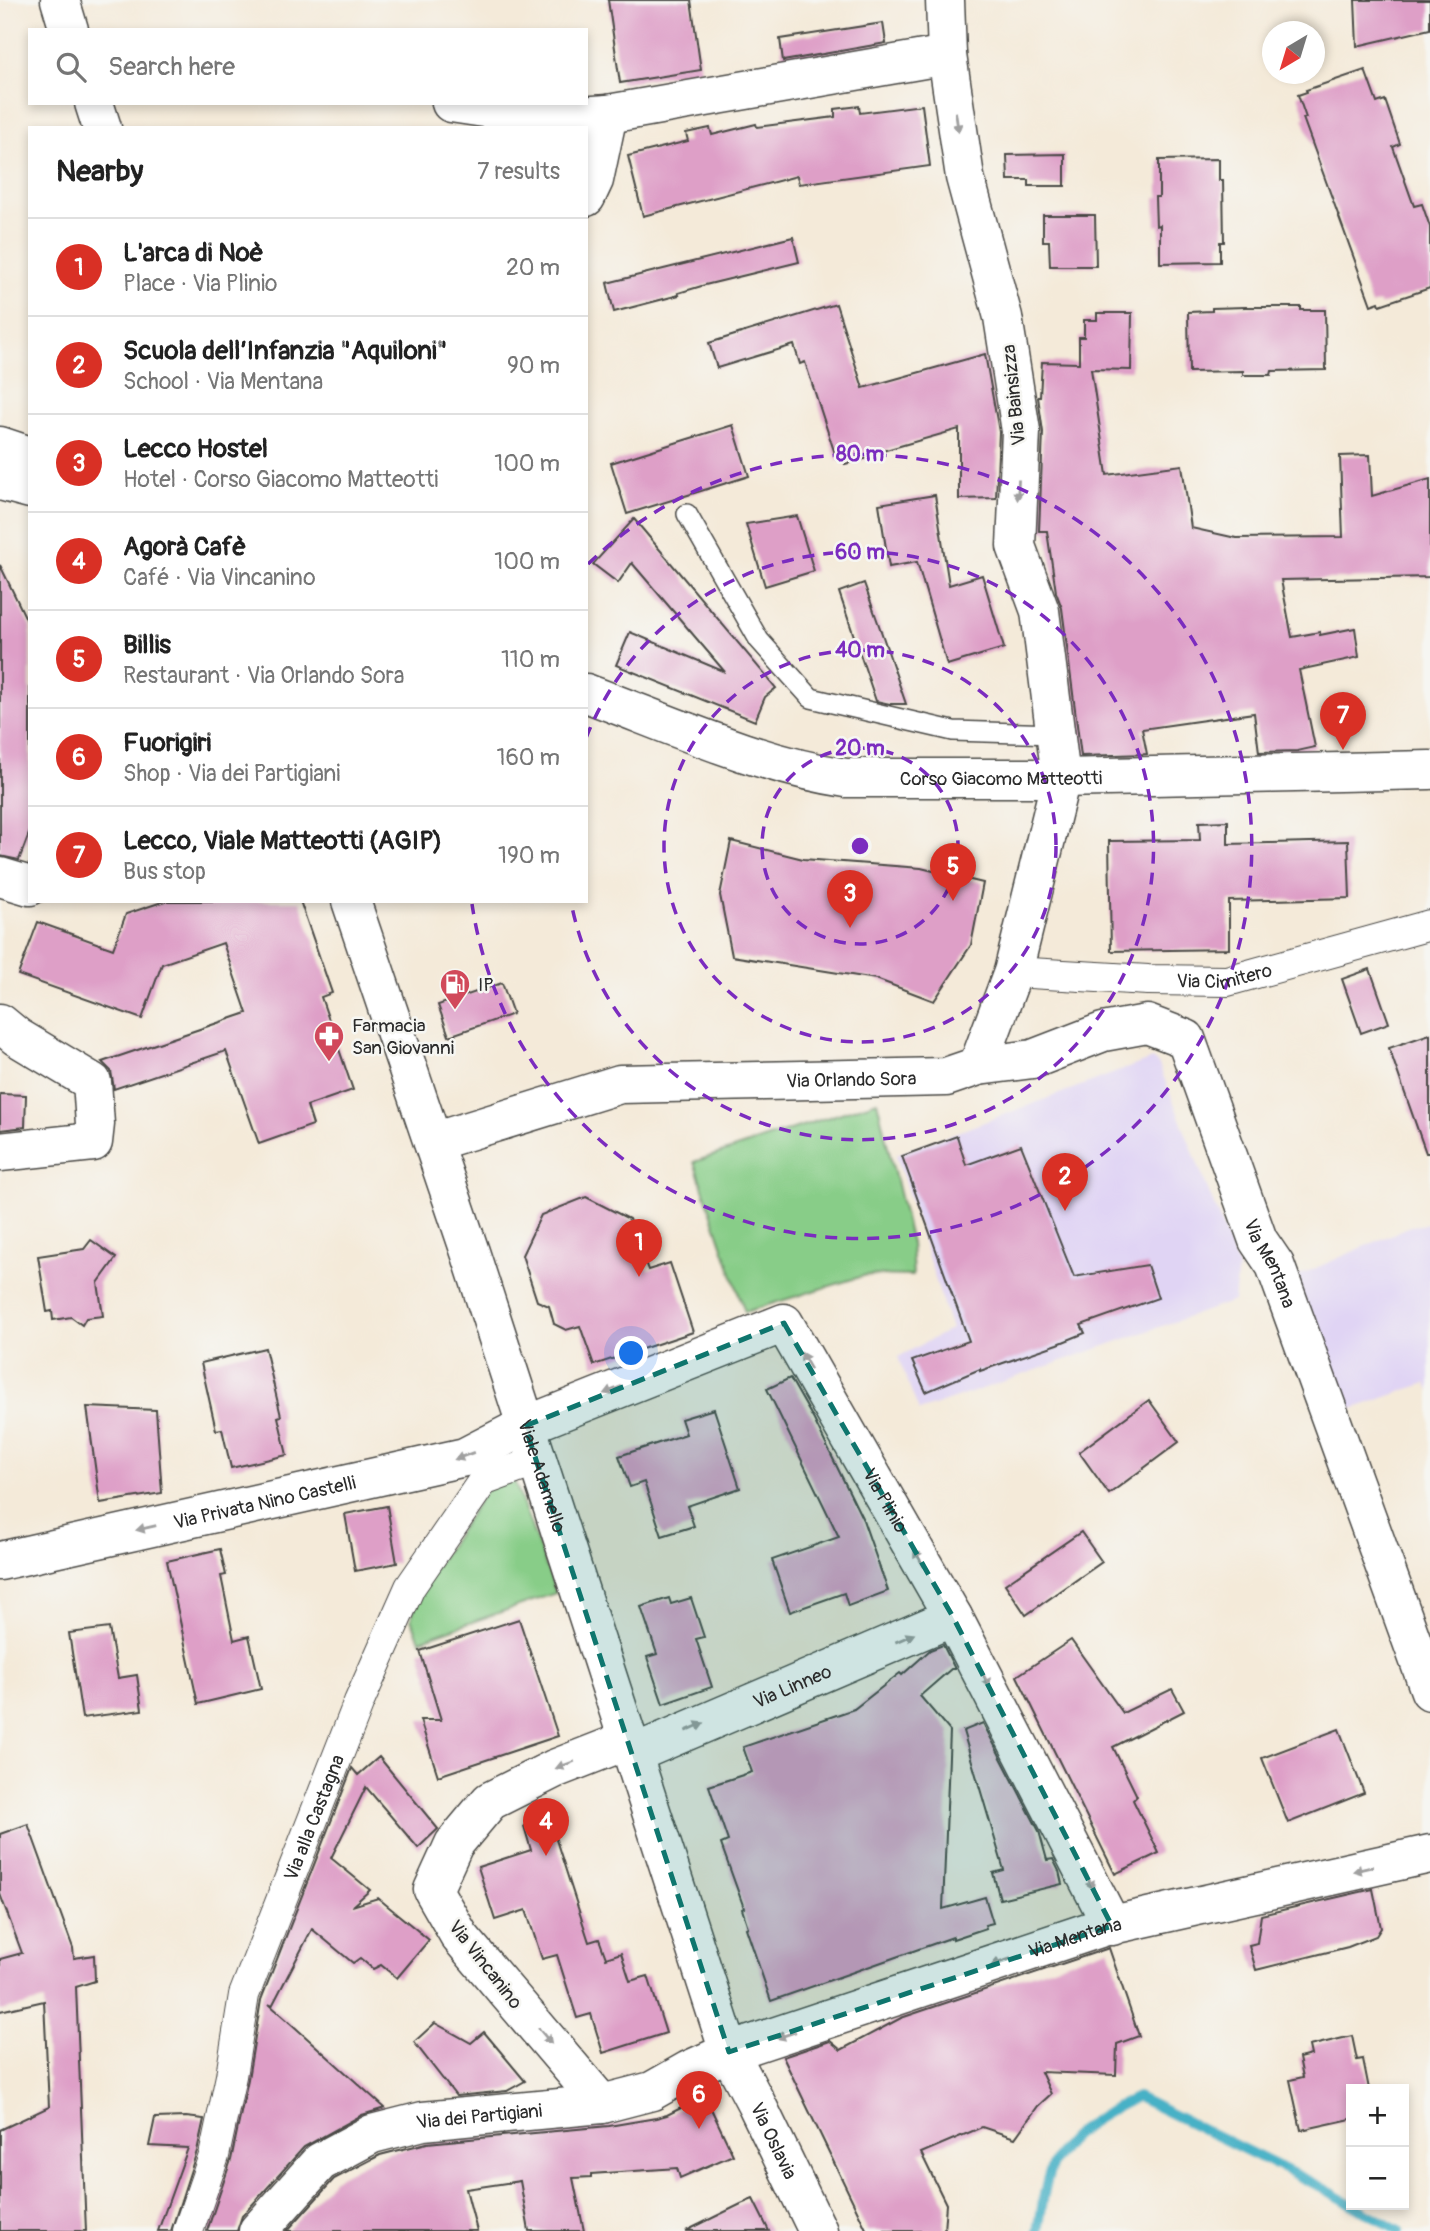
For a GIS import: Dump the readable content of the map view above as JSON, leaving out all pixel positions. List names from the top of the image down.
{
  "streets": {
    "street": [
      "Via Bainsizza",
      "Corso Giacomo Matteotti",
      "Via Cimitero",
      "Via Orlando Sora",
      "Via Mentana",
      "Viale Adamello",
      "Via Plinio",
      "Via Privata Nino Castelli",
      "Via Linneo",
      "Via alla Castagna",
      "Via Vincanino",
      "Via dei Partigiani",
      "Via Oslavia"
    ]
  },
  "crossings": [
    ["Via Bainsizza", "Corso Giacomo Matteotti"],
    ["Via Orlando Sora", "Via Mentana"],
    ["Via Orlando Sora", "Viale Adamello"],
    ["Via Mentana", "Viale Adamello"],
    ["Via Mentana", "Via Plinio"],
    ["Via Mentana", "Via dei Partigiani"],
    ["Via Mentana", "Via Oslavia"],
    ["Viale Adamello", "Via Plinio"],
    ["Viale Adamello", "Via Privata Nino Castelli"],
    ["Viale Adamello", "Via Linneo"],
    ["Viale Adamello", "Via alla Castagna"],
    ["Viale Adamello", "Via Vincanino"],
    ["Viale Adamello", "Via dei Partigiani"],
    ["Viale Adamello", "Via Oslavia"],
    ["Via Plinio", "Via Privata Nino Castelli"],
    ["Via Plinio", "Via Linneo"],
    ["Via Linneo", "Via Vincanino"],
    ["Via Vincanino", "Via dei Partigiani"],
    ["Via dei Partigiani", "Via Oslavia"]
  ],
  "one_way": [
    "Via Bainsizza",
    "Via Mentana",
    "Via Privata Nino Castelli",
    "Via Linneo"
  ],
  "places": {
    "fuel station": ["IP"],
    "pharmacy": ["Farmacia San Giovanni"]
  },
  "north": "bottom left",
  "page": {
    "search": "Search here",
    "heading": ["Nearby", "7 results"],
    "list": [
      {
        "mark": "1",
        "name": "L'arca di Noè",
        "note": "Place · Via Plinio",
        "value": "20 m"
      },
      {
        "mark": "2",
        "name": "Scuola dell’Infanzia \"Aquiloni\"",
        "note": "School · Via Mentana",
        "value": "90 m"
      },
      {
        "mark": "3",
        "name": "Lecco Hostel",
        "note": "Hotel · Corso Giacomo Matteotti",
        "value": "100 m"
      },
      {
        "mark": "4",
        "name": "Agorà Cafè",
        "note": "Café · Via Vincanino",
        "value": "100 m"
      },
      {
        "mark": "5",
        "name": "Billis",
        "note": "Restaurant · Via Orlando Sora",
        "value": "110 m"
      },
      {
        "mark": "6",
        "name": "Fuorigiri",
        "note": "Shop · Via dei Partigiani",
        "value": "160 m"
      },
      {
        "mark": "7",
        "name": "Lecco, Viale Matteotti (AGIP)",
        "note": "Bus stop",
        "value": "190 m"
      }
    ],
    "pins": [
      "7",
      "5",
      "3",
      "2",
      "1",
      "4",
      "6"
    ],
    "map_buttons": ["+", "−"]
  },
  "rings": [
    "80 m",
    "60 m",
    "40 m",
    "20 m"
  ]
}
